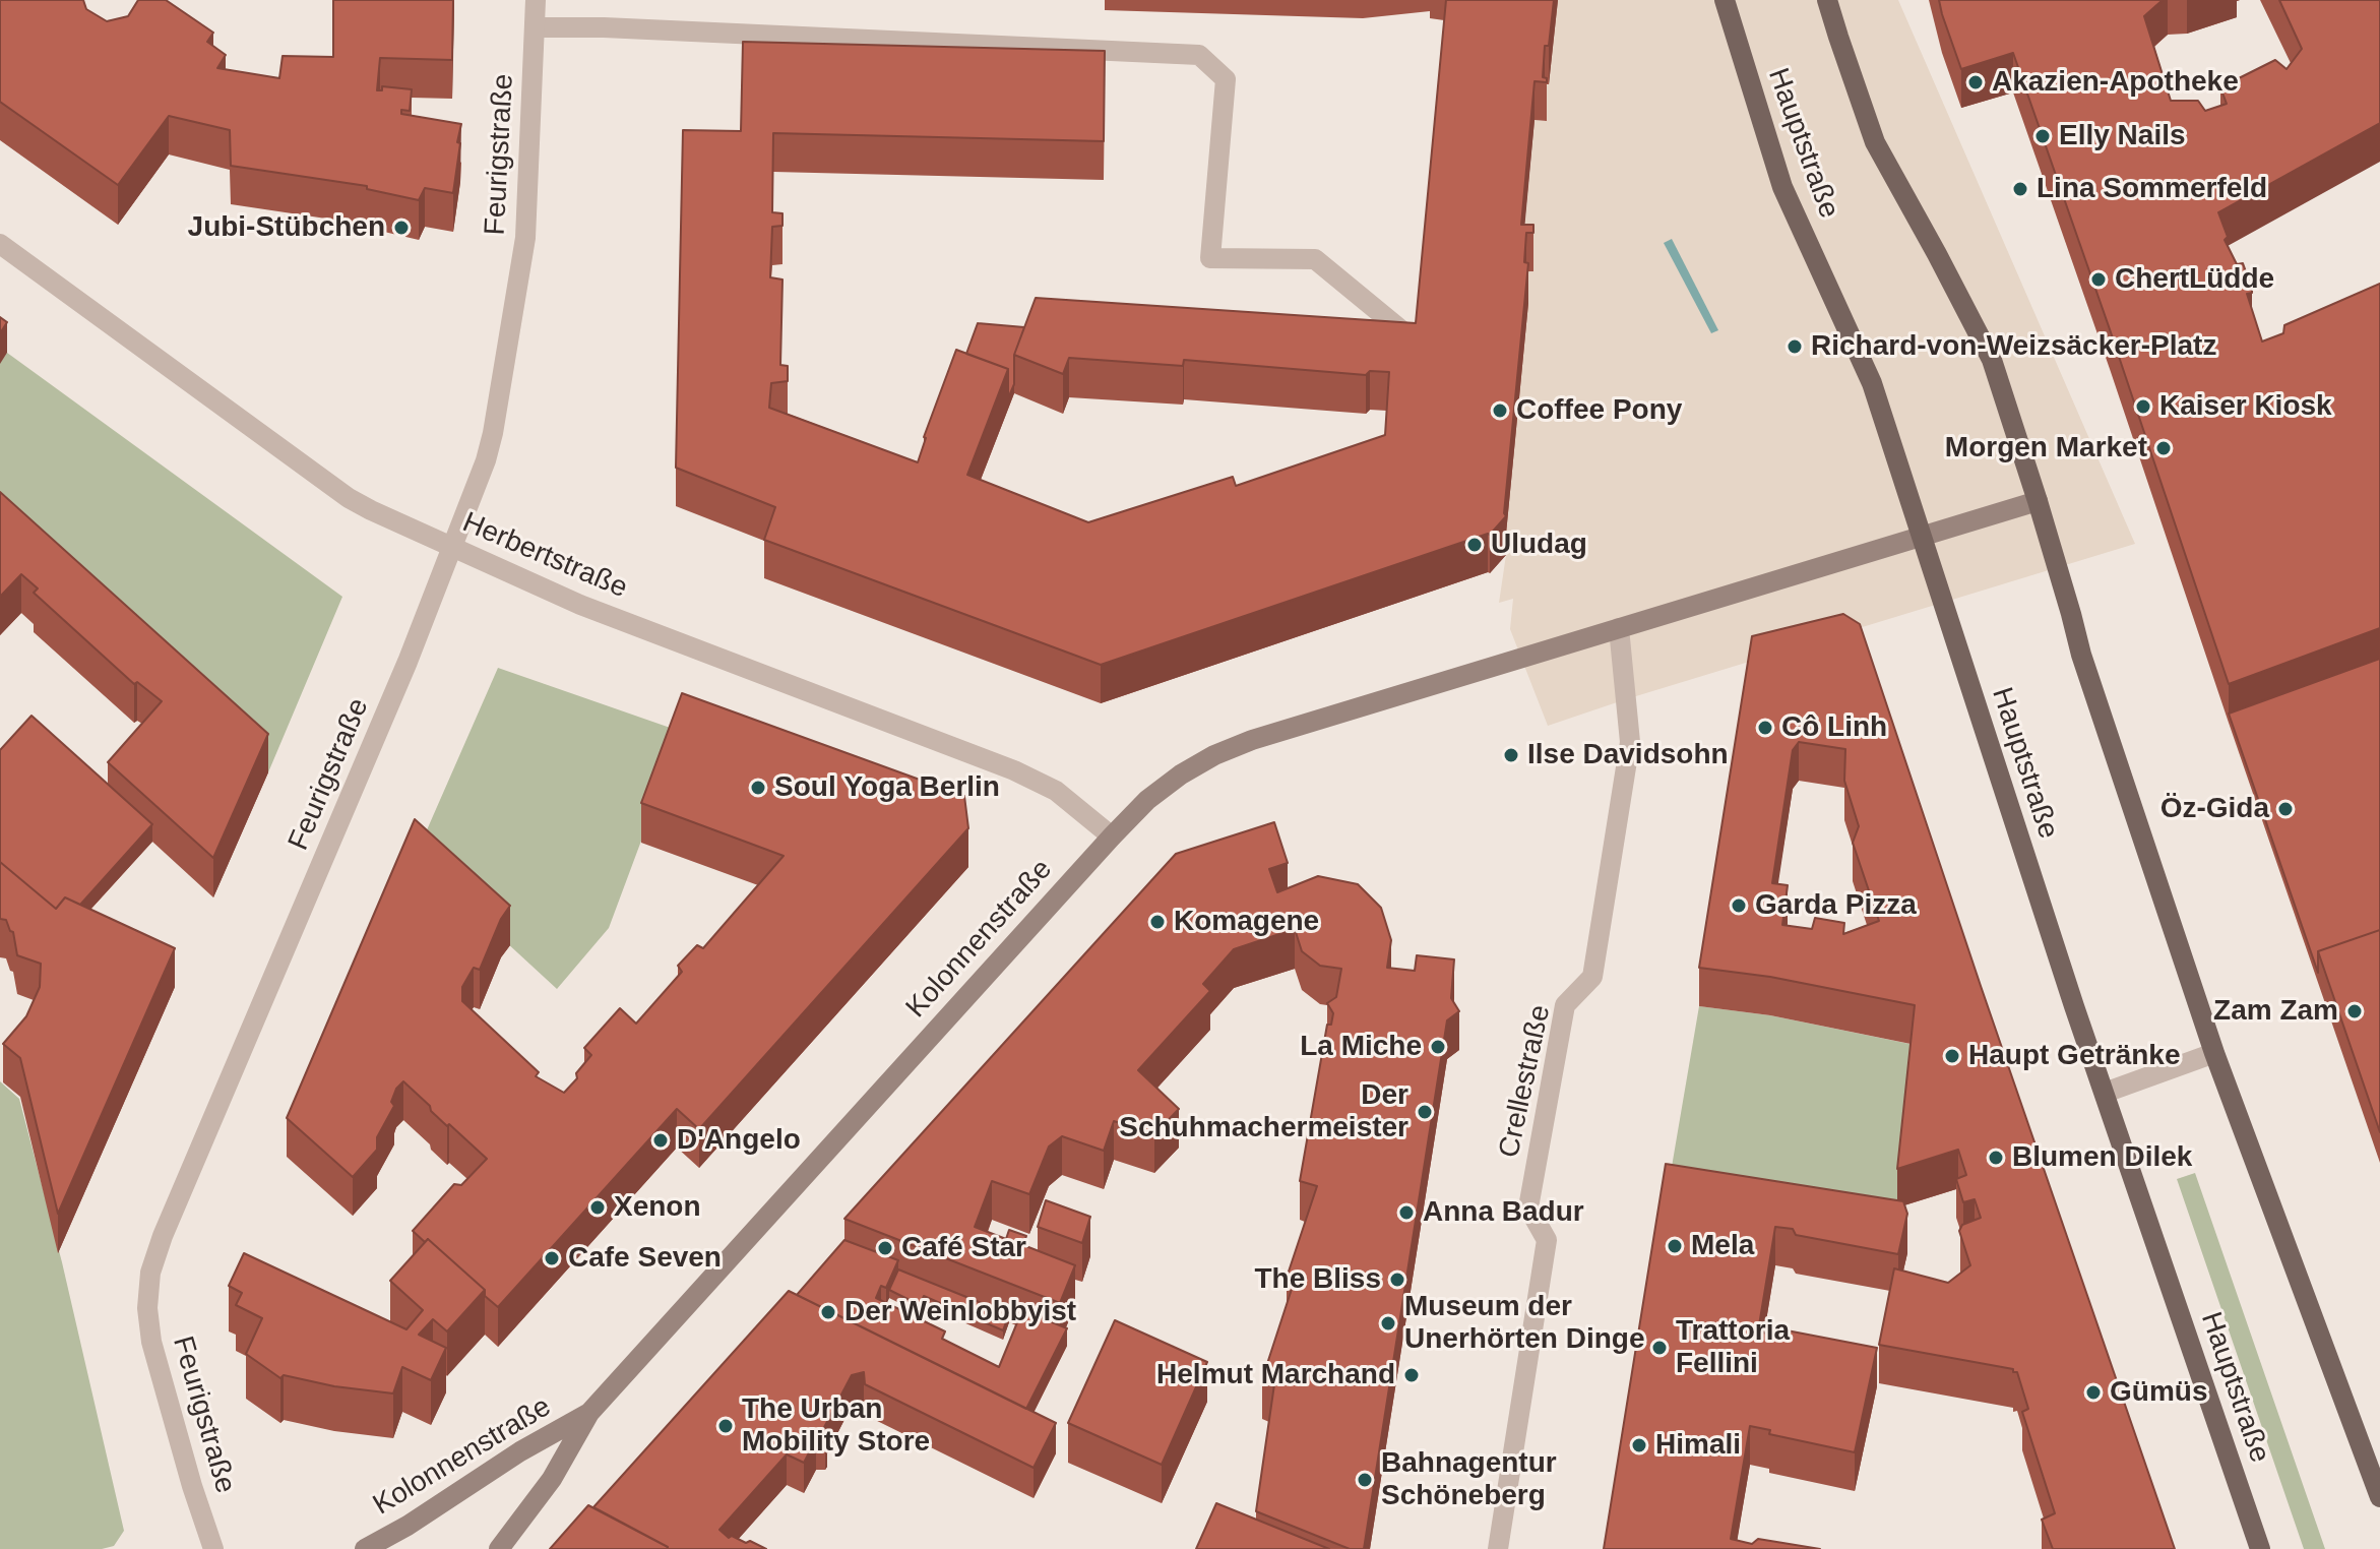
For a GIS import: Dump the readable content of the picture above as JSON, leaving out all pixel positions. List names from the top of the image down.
{
  "streets": {
    "main road": ["Hauptstraße", "Kolonnenstraße"],
    "street": ["Feurigstraße", "Herbertstraße", "Crellestraße"]
  },
  "crossings": [
    ["Feurigstraße", "Herbertstraße"],
    ["Herbertstraße", "Kolonnenstraße"],
    ["Kolonnenstraße", "Crellestraße"]
  ],
  "places": [
    "Akazien-Apotheke",
    "Elly Nails",
    "Lina Sommerfeld",
    "Jubi-Stübchen",
    "ChertLüdde",
    "Richard-von-Weizsäcker-Platz",
    "Kaiser Kiosk",
    "Coffee Pony",
    "Morgen Market",
    "Uludag",
    "Cô Linh",
    "Ilse Davidsohn",
    "Soul Yoga Berlin",
    "Öz-Gida",
    "Garda Pizza",
    "Komagene",
    "Zam Zam",
    "La Miche",
    "Haupt Getränke",
    "Der Schuhmachermeister",
    "D'Angelo",
    "Blumen Dilek",
    "Xenon",
    "Anna Badur",
    "Mela",
    "Café Star",
    "Cafe Seven",
    "The Bliss",
    "Der Weinlobbyist",
    "Museum der Unerhörten Dinge",
    "Trattoria Fellini",
    "Helmut Marchand",
    "Gümüs",
    "The Urban Mobility Store",
    "Himali",
    "Bahnagentur Schöneberg"
  ]
}
